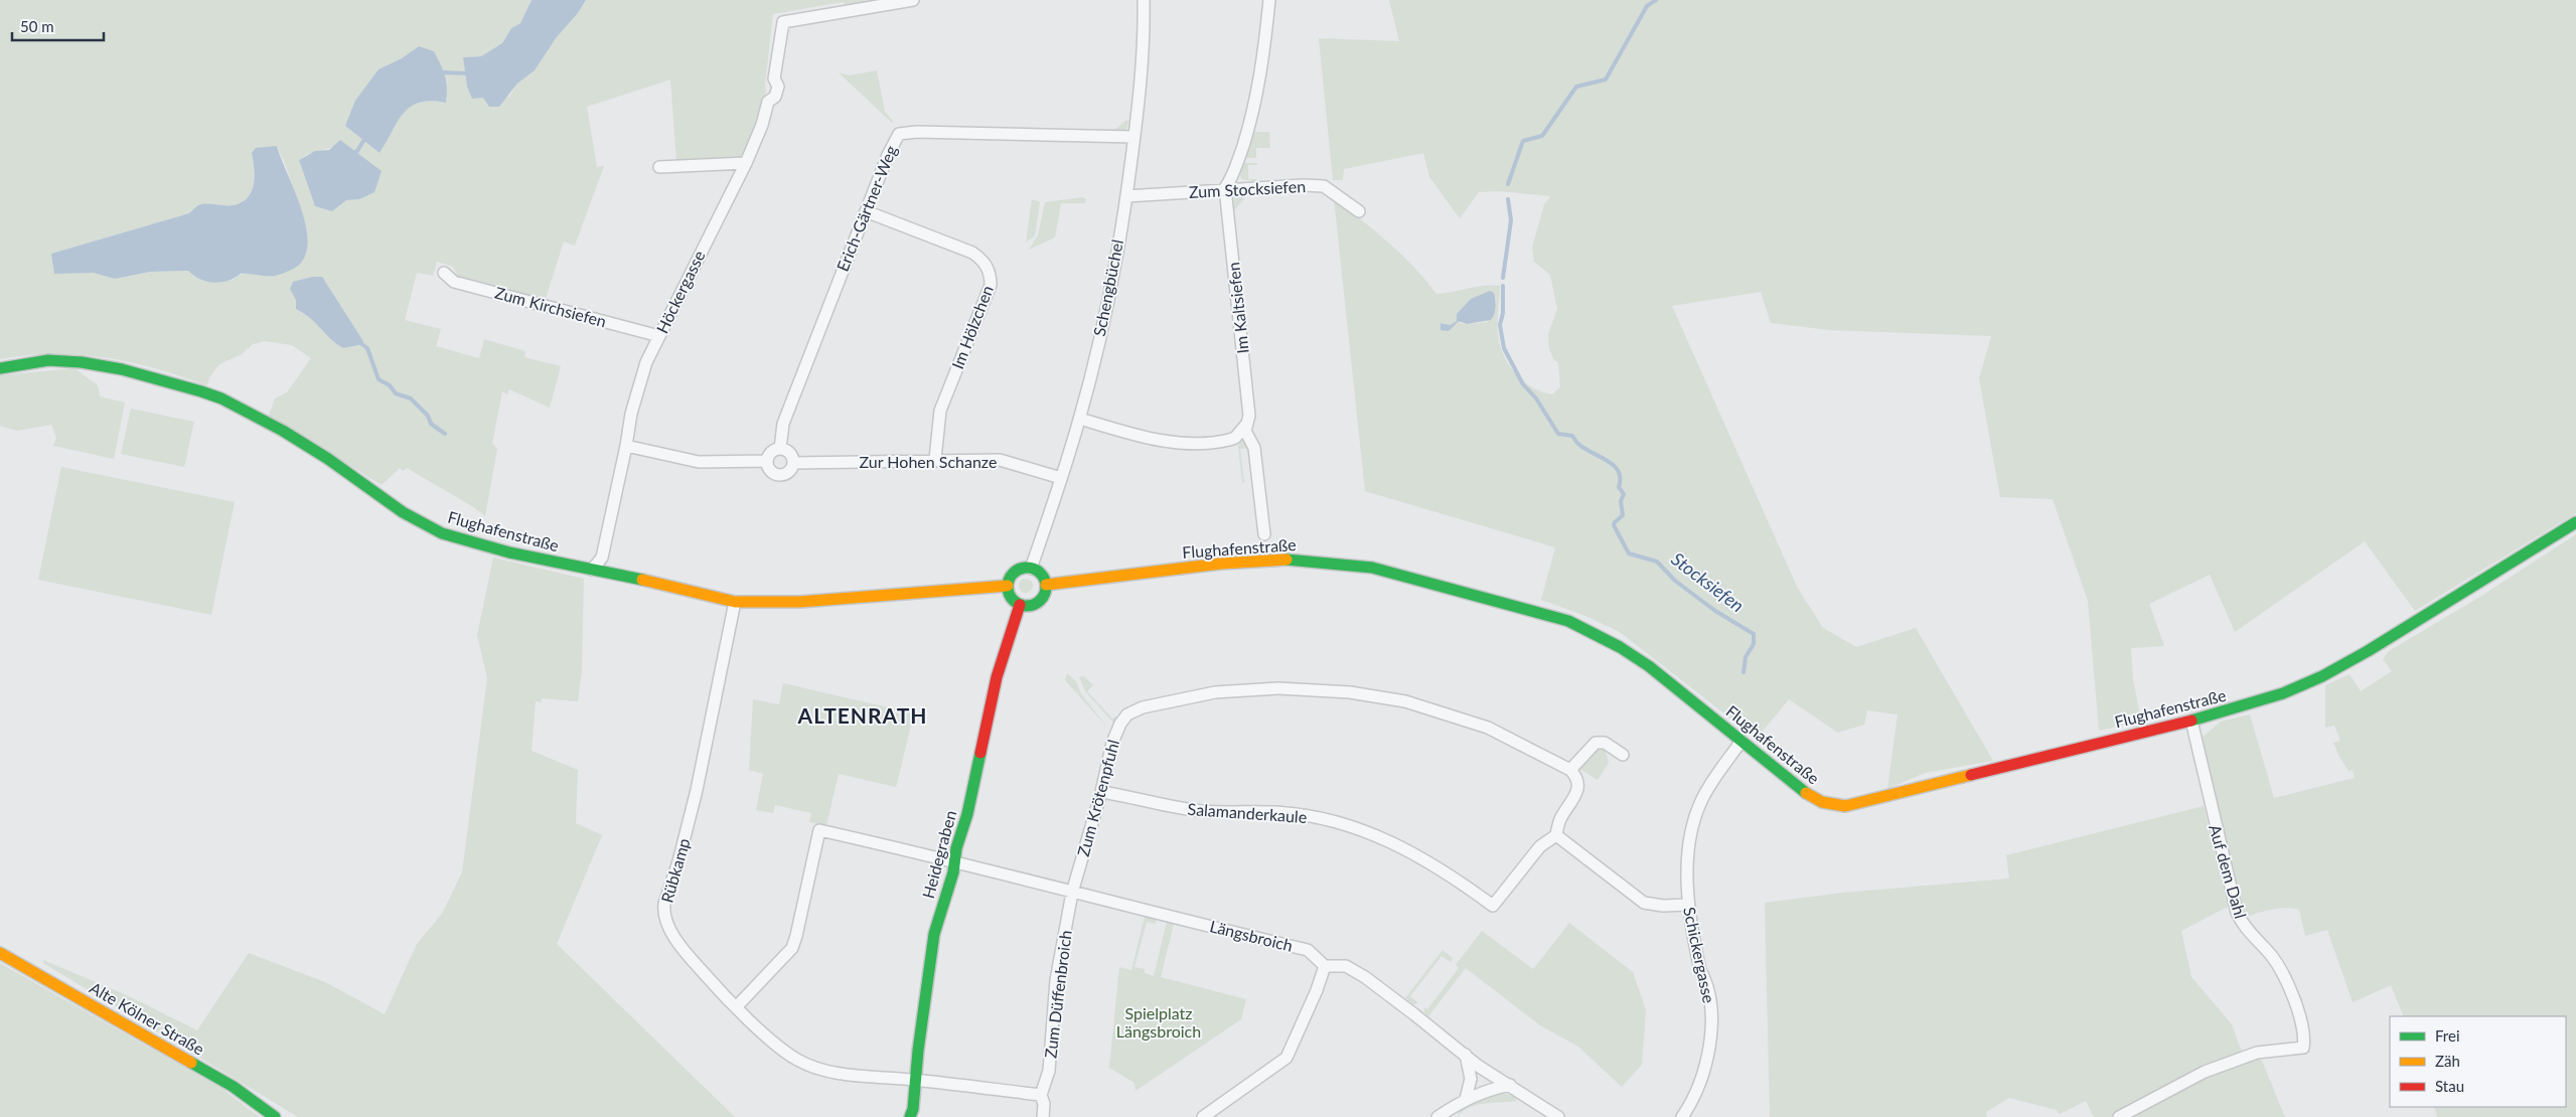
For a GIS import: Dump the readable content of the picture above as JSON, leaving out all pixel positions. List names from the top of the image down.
{
  "streets": {
    "main road": ["Flughafenstraße", "Heidegraben", "Alte Kölner Straße"],
    "street": [
      "Zum Stocksiefen",
      "Erich-Gärtner-Weg",
      "Schengbüchel",
      "Höckergasse",
      "Zum Kirchsiefen",
      "Im Kaltsiefen",
      "Im Hölzchen",
      "Zur Hohen Schanze",
      "Zum Krötenpfuhl",
      "Salamanderkaule",
      "Rübkamp",
      "Auf dem Dahl",
      "Längsbroich",
      "Schickergasse",
      "Zum Düffenbroich"
    ]
  },
  "crossings": [
    ["Zum Stocksiefen", "Schengbüchel"],
    ["Zum Stocksiefen", "Im Kaltsiefen"],
    ["Erich-Gärtner-Weg", "Schengbüchel"],
    ["Erich-Gärtner-Weg", "Im Hölzchen"],
    ["Erich-Gärtner-Weg", "Zur Hohen Schanze"],
    ["Schengbüchel", "Zur Hohen Schanze"],
    ["Schengbüchel", "Flughafenstraße"],
    ["Schengbüchel", "Heidegraben"],
    ["Höckergasse", "Zum Kirchsiefen"],
    ["Höckergasse", "Flughafenstraße"],
    ["Im Hölzchen", "Zur Hohen Schanze"],
    ["Flughafenstraße", "Heidegraben"],
    ["Flughafenstraße", "Rübkamp"],
    ["Flughafenstraße", "Auf dem Dahl"],
    ["Flughafenstraße", "Schickergasse"],
    ["Zum Krötenpfuhl", "Salamanderkaule"],
    ["Zum Krötenpfuhl", "Längsbroich"],
    ["Zum Krötenpfuhl", "Zum Düffenbroich"],
    ["Heidegraben", "Rübkamp"],
    ["Heidegraben", "Längsbroich"],
    ["Rübkamp", "Längsbroich"],
    ["Längsbroich", "Zum Düffenbroich"]
  ],
  "districts": ["ALTENRATH"],
  "water": ["Stocksiefen"],
  "parks": ["Spielplatz Längsbroich"],
  "legend": ["Frei", "Zäh", "Stau"],
  "scale_bar": "50 m"
}
